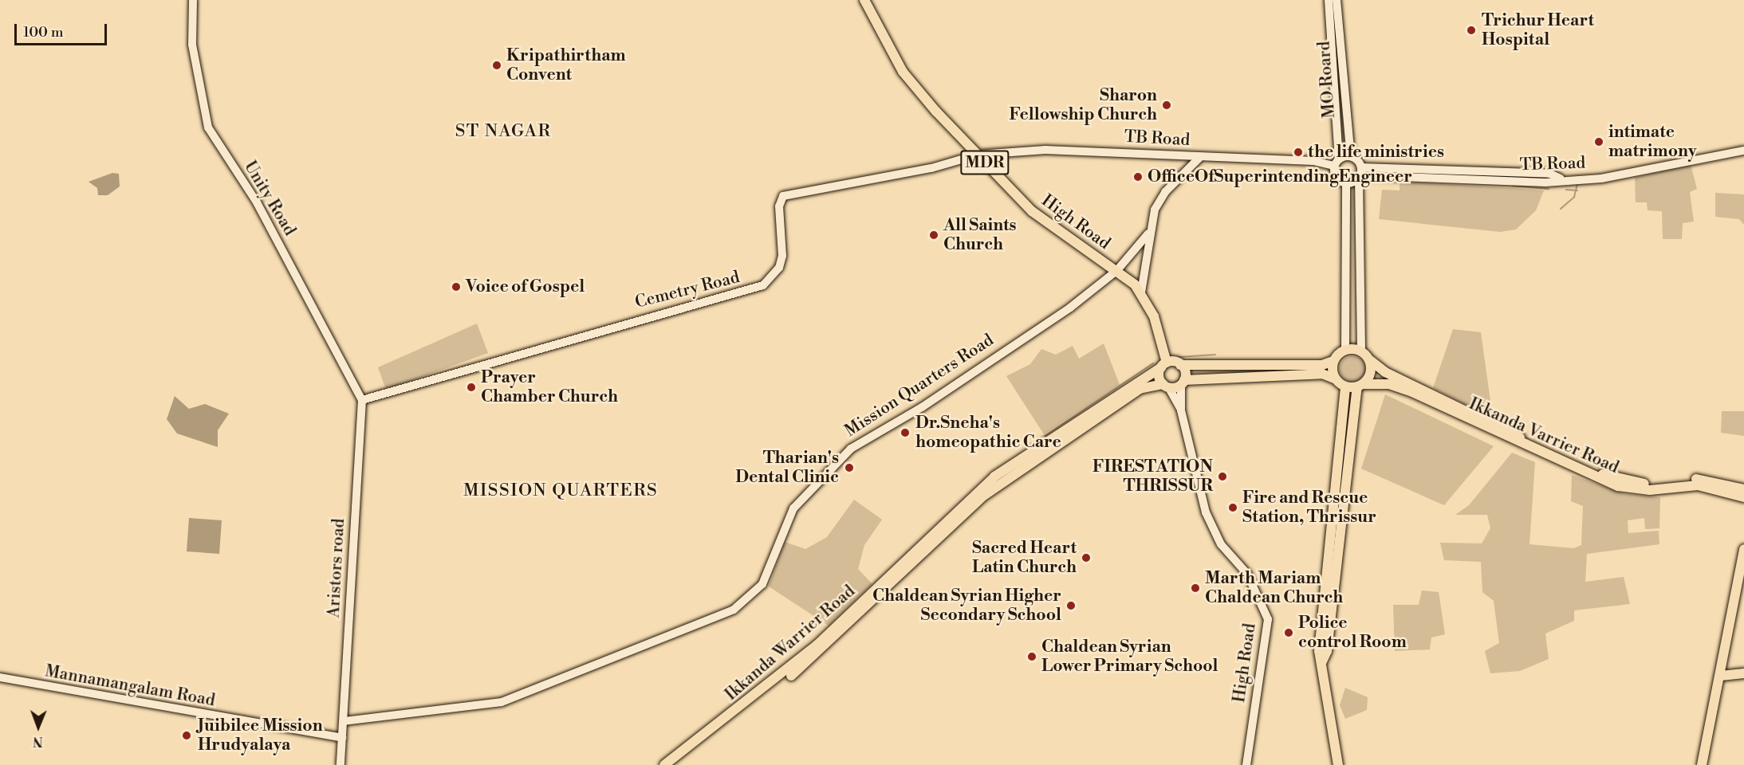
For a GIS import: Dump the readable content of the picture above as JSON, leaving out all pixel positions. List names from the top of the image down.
{
  "streets": {
    "main road": [
      "MDR",
      "High Road",
      "Ikkanda Varrier Road",
      "Ikkanda Warrier Road"
    ],
    "street": [
      "MO Roard",
      "TB Road",
      "Unity Road",
      "Cemetry Road",
      "Mission Quarters Road",
      "Aristors road",
      "Mannamangalam Road"
    ]
  },
  "crossings": [
    ["MO Roard", "TB Road"],
    ["TB Road", "High Road"],
    ["TB Road", "Cemetry Road"],
    ["Unity Road", "Cemetry Road"],
    ["Unity Road", "Aristors road"],
    ["High Road", "Cemetry Road"],
    ["High Road", "Mission Quarters Road"],
    ["High Road", "Ikkanda Warrier Road"],
    ["Cemetry Road", "Aristors road"],
    ["Mission Quarters Road", "Aristors road"],
    ["Aristors road", "Mannamangalam Road"]
  ],
  "districts": ["ST NAGAR", "MISSION QUARTERS"],
  "places": [
    "Trichur Heart Hospital",
    "Kripathirtham Convent",
    "Sharon Fellowship Church",
    "intimate matrimony",
    "the life ministries",
    "OfficeOfSuperintendingEngineer",
    "All Saints Church",
    "Voice of Gospel",
    "Prayer Chamber Church",
    "Dr.Sneha's homeopathic Care",
    "Tharian's Dental Clinic",
    "FIRESTATION THRISSUR",
    "Fire and Rescue Station, Thrissur",
    "Sacred Heart Latin Church",
    "Marth Mariam Chaldean Church",
    "Chaldean Syrian Higher Secondary School",
    "Police control Room",
    "Chaldean Syrian Lower Primary School",
    "Juibilee Mission Hrudyalaya"
  ],
  "scale_bar": "100 m",
  "north": "bottom"
}
